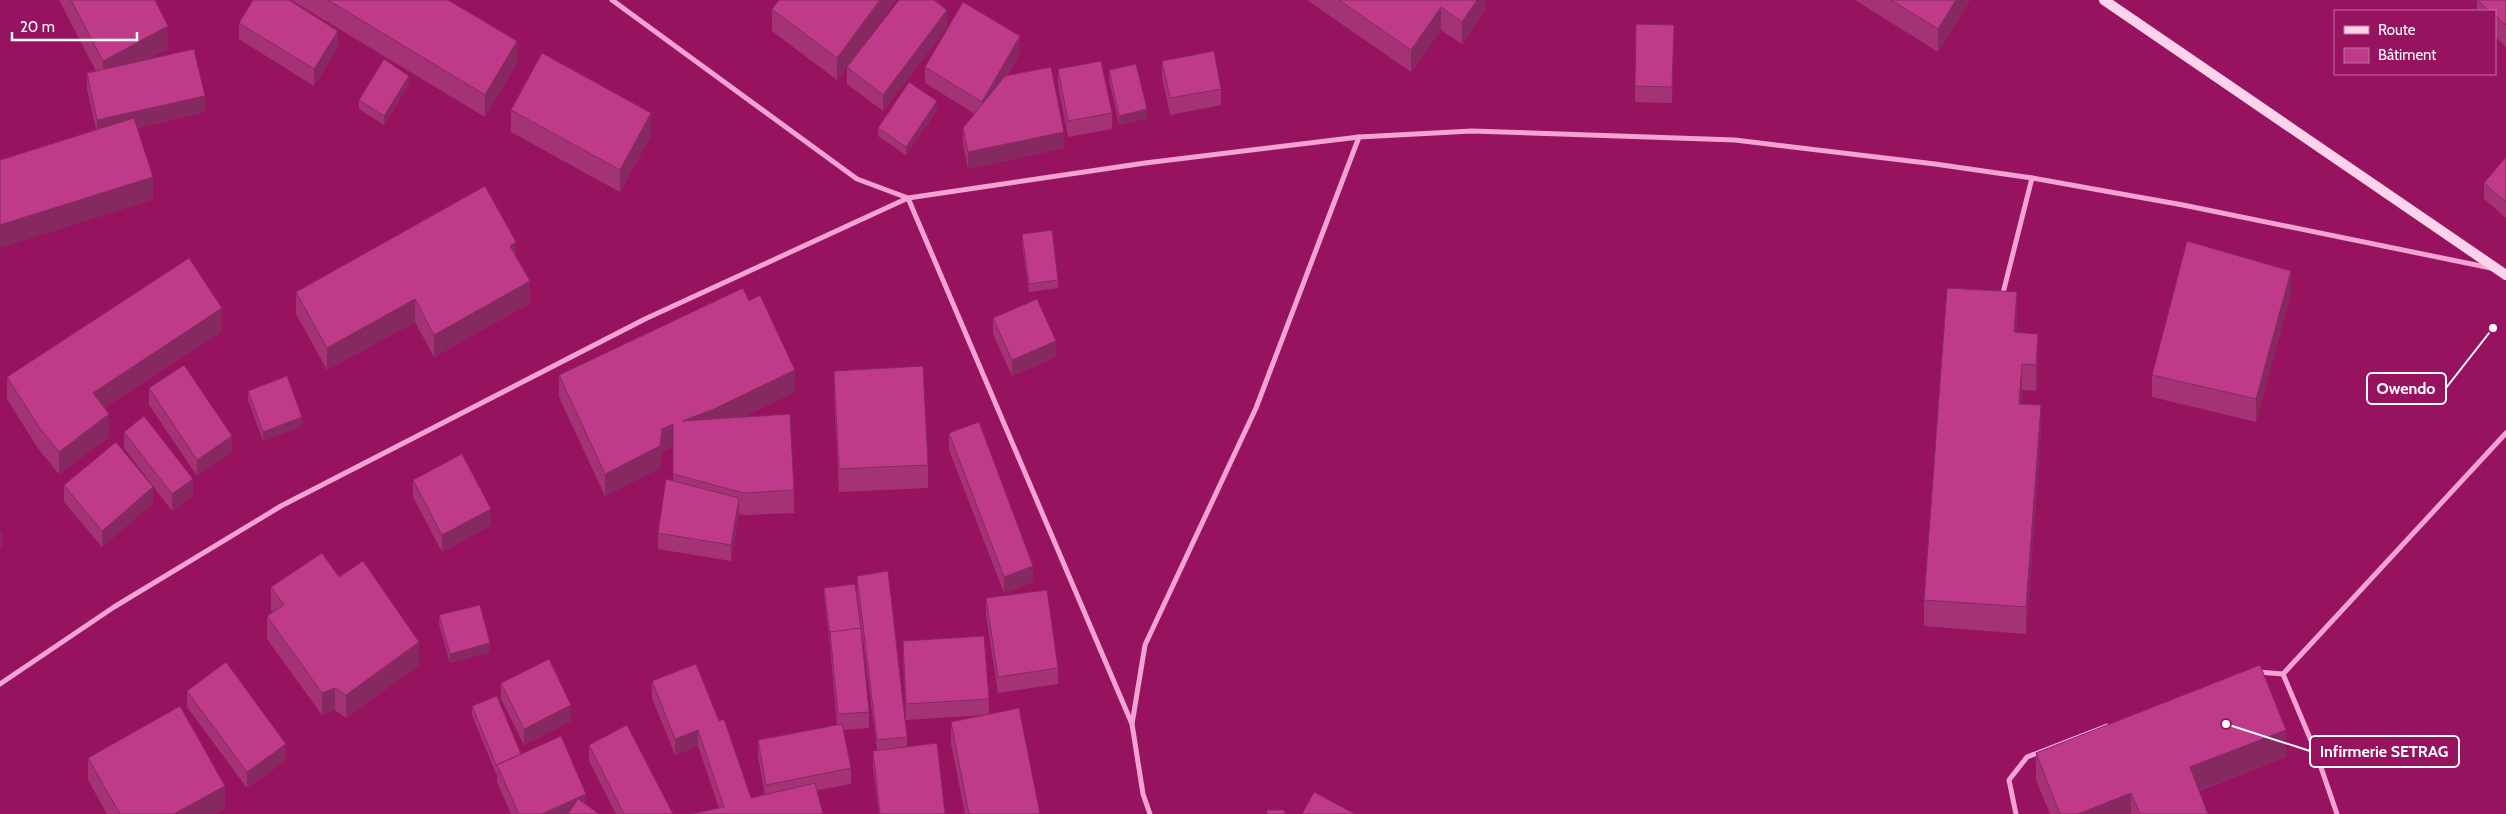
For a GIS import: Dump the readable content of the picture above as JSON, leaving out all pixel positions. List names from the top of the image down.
{
  "places": ["Owendo", "Infirmerie SETRAG"],
  "legend": ["Route", "Bâtiment"],
  "scale_bar": "20 m"
}
